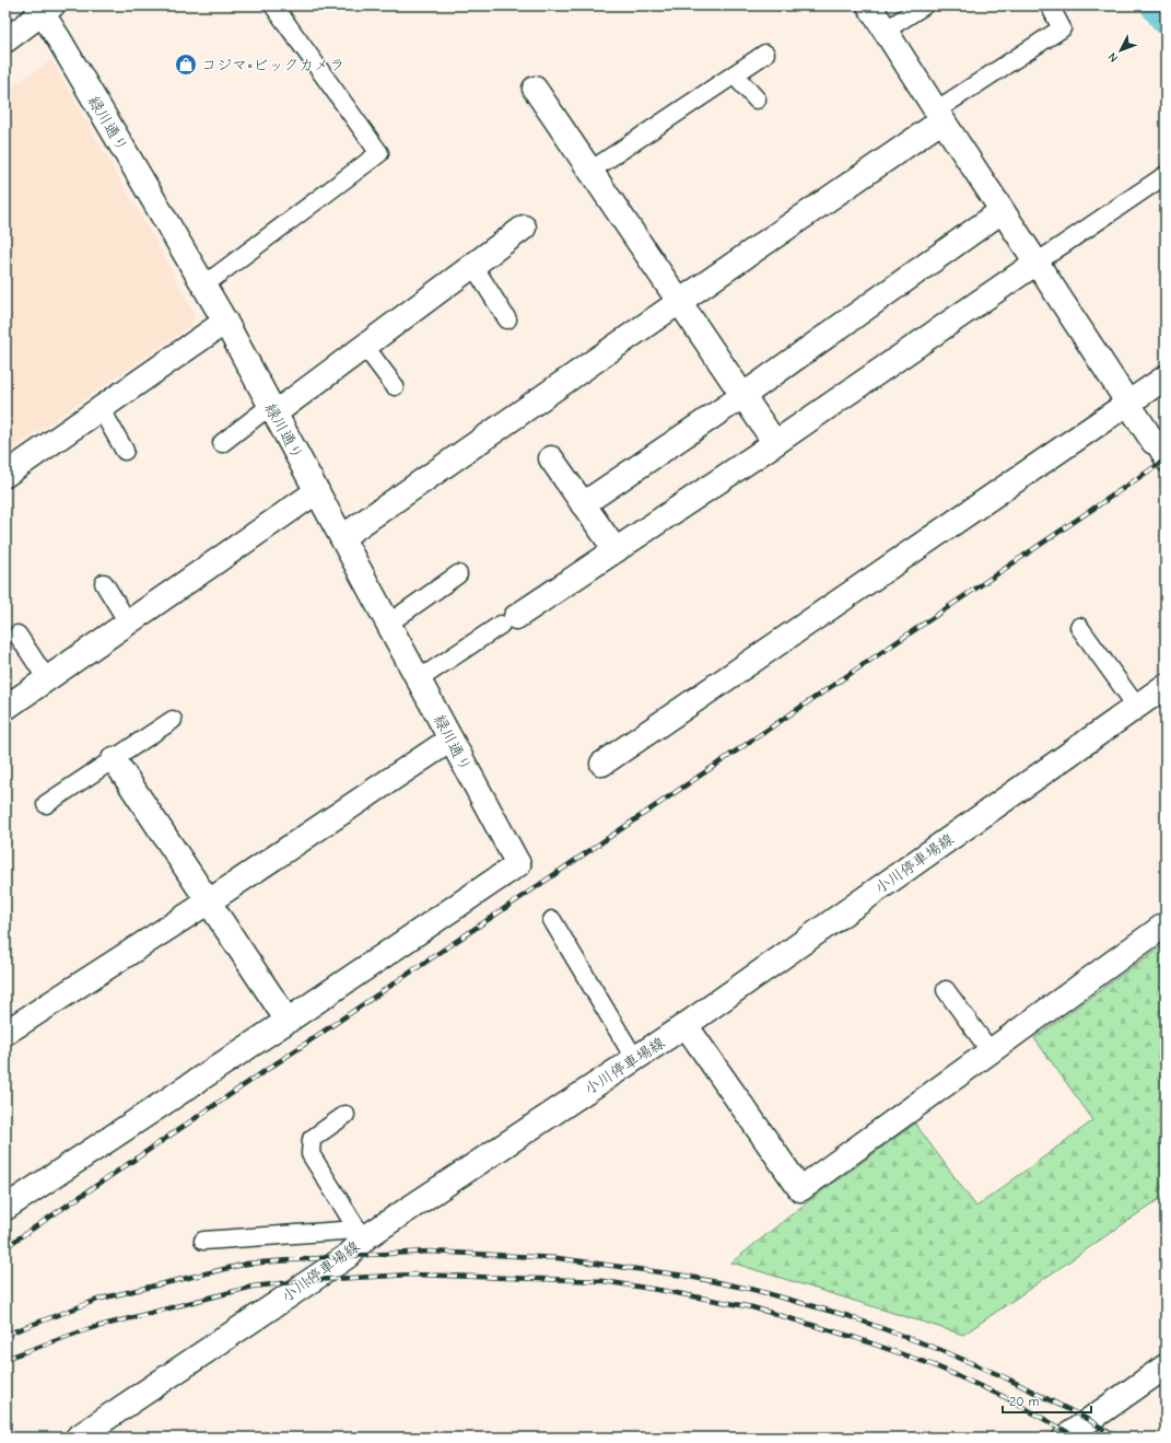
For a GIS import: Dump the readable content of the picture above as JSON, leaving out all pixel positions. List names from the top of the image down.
{
  "streets": {
    "street": ["緑川通り", "小川停車場線"]
  },
  "places": {
    "shop": ["コジマ×ビックカメラ"]
  },
  "scale_bar": "20 m",
  "north": "bottom left"
}
